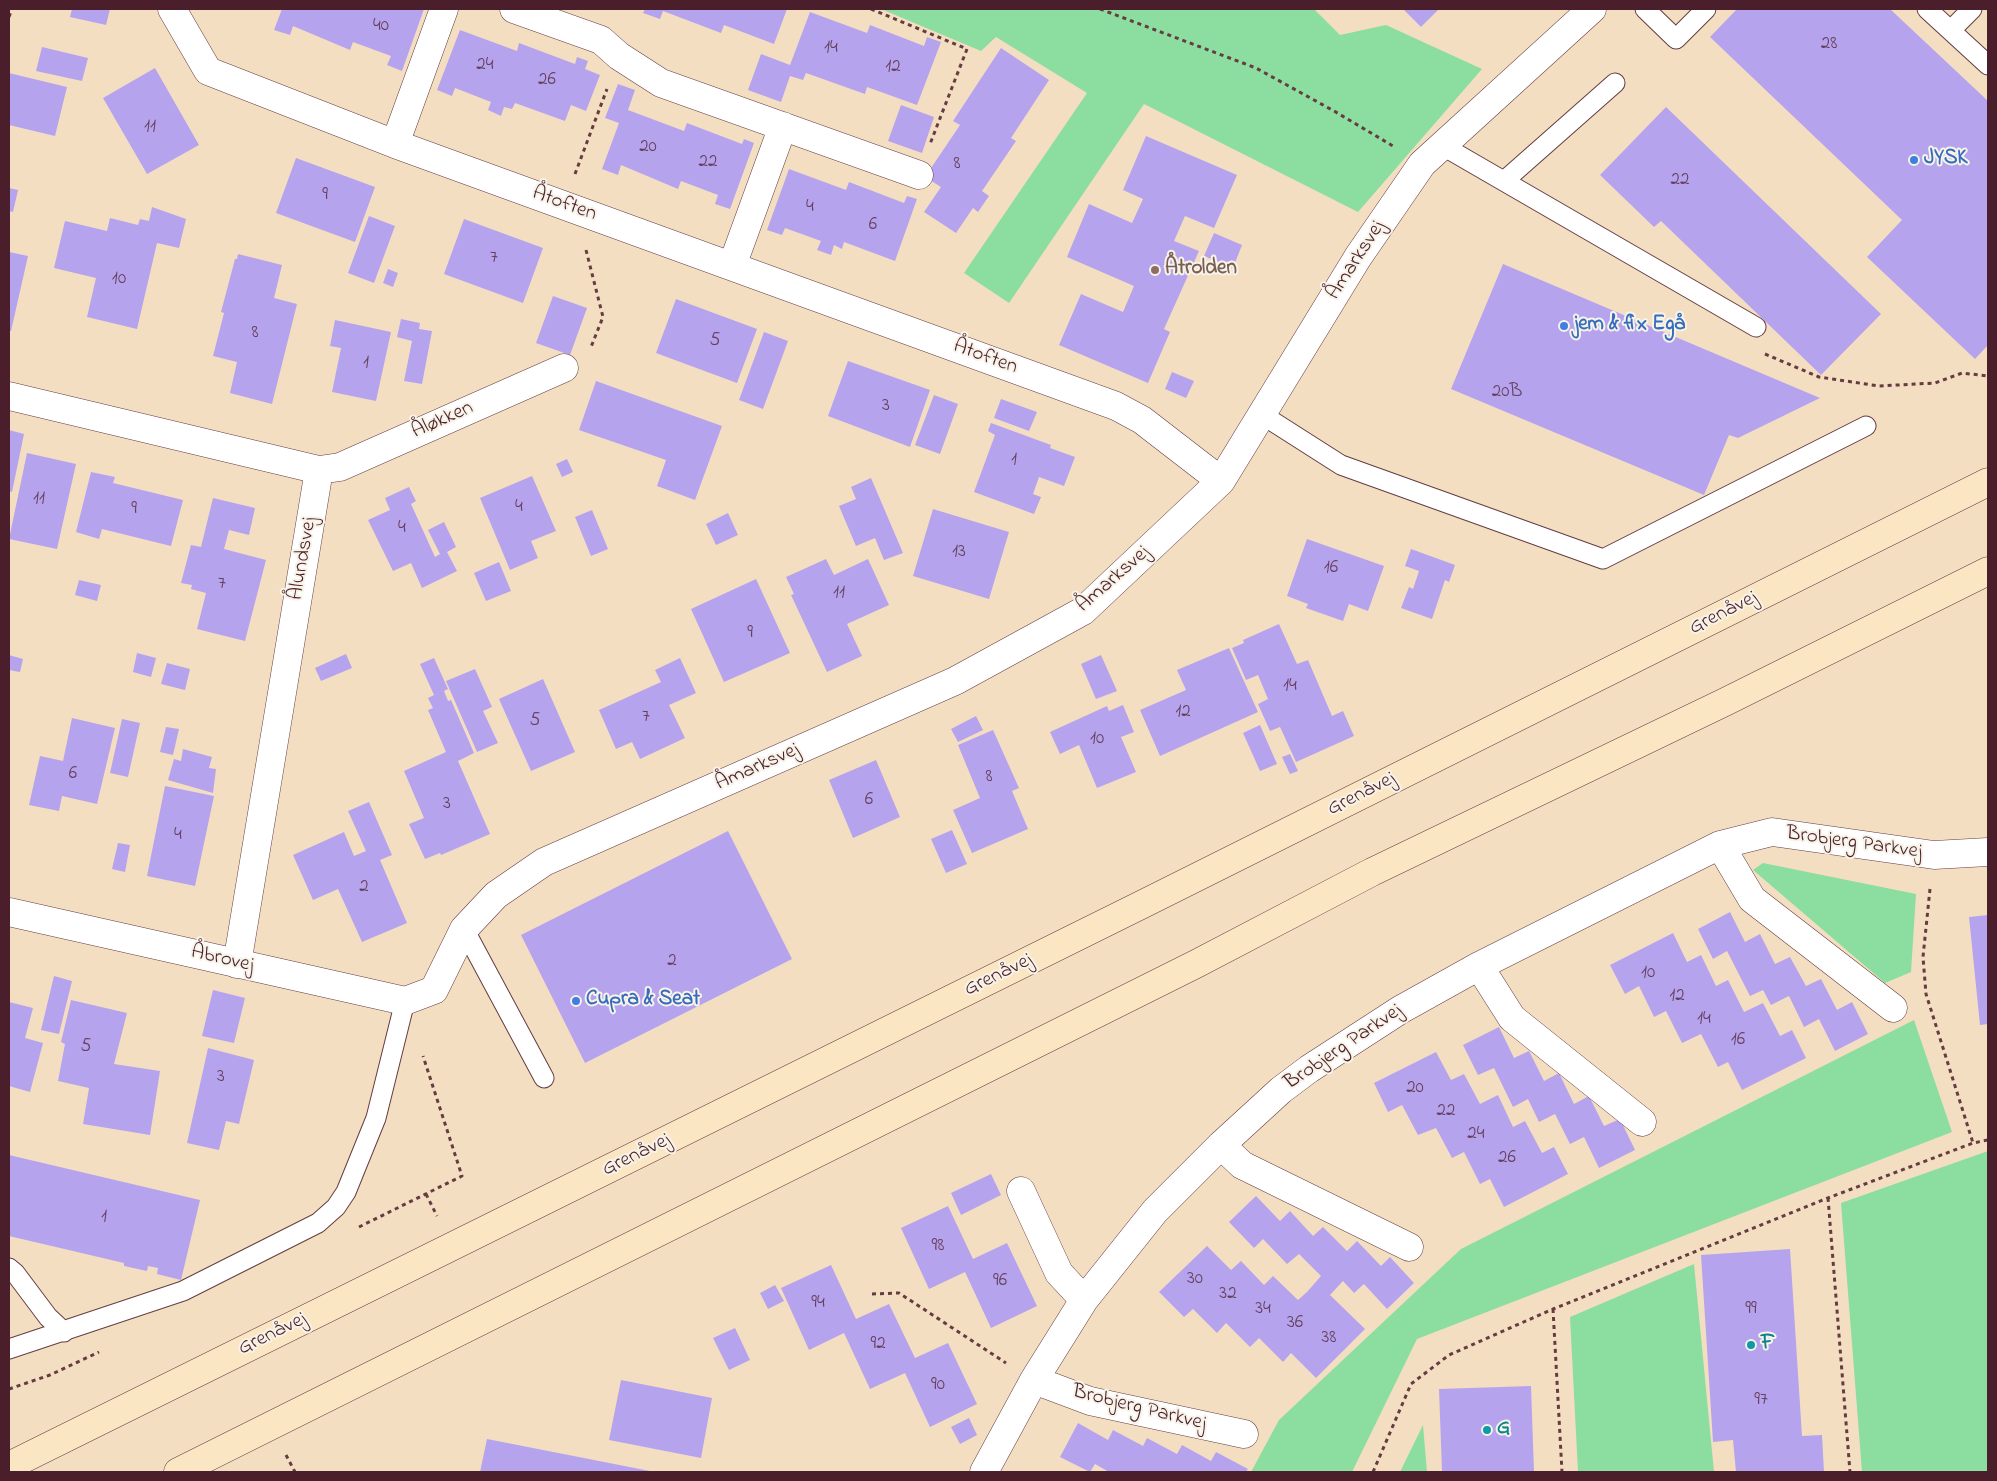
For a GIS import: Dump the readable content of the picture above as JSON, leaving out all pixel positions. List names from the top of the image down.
{
  "streets": {
    "main road": ["Grenåvej"],
    "street": [
      "Åtoften",
      "Åmarksvej",
      "Åløkken",
      "Ålundsvej",
      "Brobjerg Parkvej",
      "Åbrovej"
    ]
  },
  "crossings": [
    ["Åtoften", "Åmarksvej"],
    ["Åmarksvej", "Åbrovej"],
    ["Åløkken", "Ålundsvej"],
    ["Ålundsvej", "Åbrovej"]
  ],
  "places": [
    "JYSK",
    "Åtrolden",
    "jem & fix Egå",
    "Cupra & Seat",
    "F",
    "G"
  ],
  "house_numbers": [
    "40",
    "28",
    "14",
    "24",
    "12",
    "26",
    "11",
    "20",
    "22",
    "8",
    "22",
    "9",
    "4",
    "6",
    "7",
    "10",
    "8",
    "5",
    "1",
    "20B",
    "3",
    "1",
    "11",
    "4",
    "9",
    "4",
    "13",
    "16",
    "7",
    "11",
    "9",
    "14",
    "12",
    "7",
    "5",
    "10",
    "6",
    "8",
    "6",
    "3",
    "4",
    "2",
    "2",
    "10",
    "12",
    "14",
    "16",
    "5",
    "3",
    "20",
    "22",
    "24",
    "26",
    "1",
    "98",
    "30",
    "96",
    "32",
    "94",
    "34",
    "99",
    "36",
    "38",
    "92",
    "90",
    "97"
  ]
}
